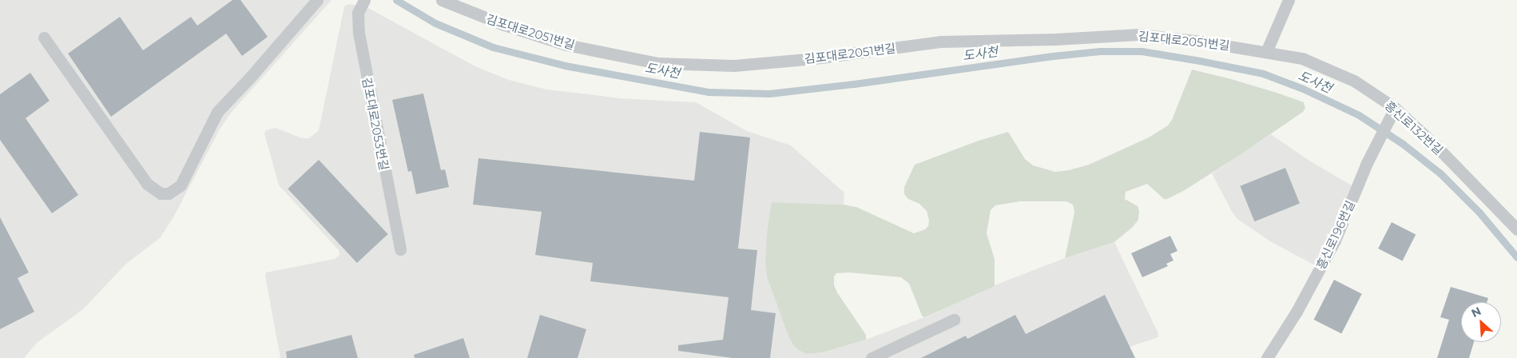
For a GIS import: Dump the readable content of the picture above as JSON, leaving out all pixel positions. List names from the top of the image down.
{
  "streets": {
    "lane": [
      "김포대로2051번길",
      "김포대로2053번길",
      "흥신로132번길",
      "흥신로196번길"
    ]
  },
  "crossings": [
    ["김포대로2051번길", "흥신로132번길"],
    ["흥신로132번길", "흥신로196번길"]
  ],
  "water": ["도사천"],
  "north": "top left"
}
